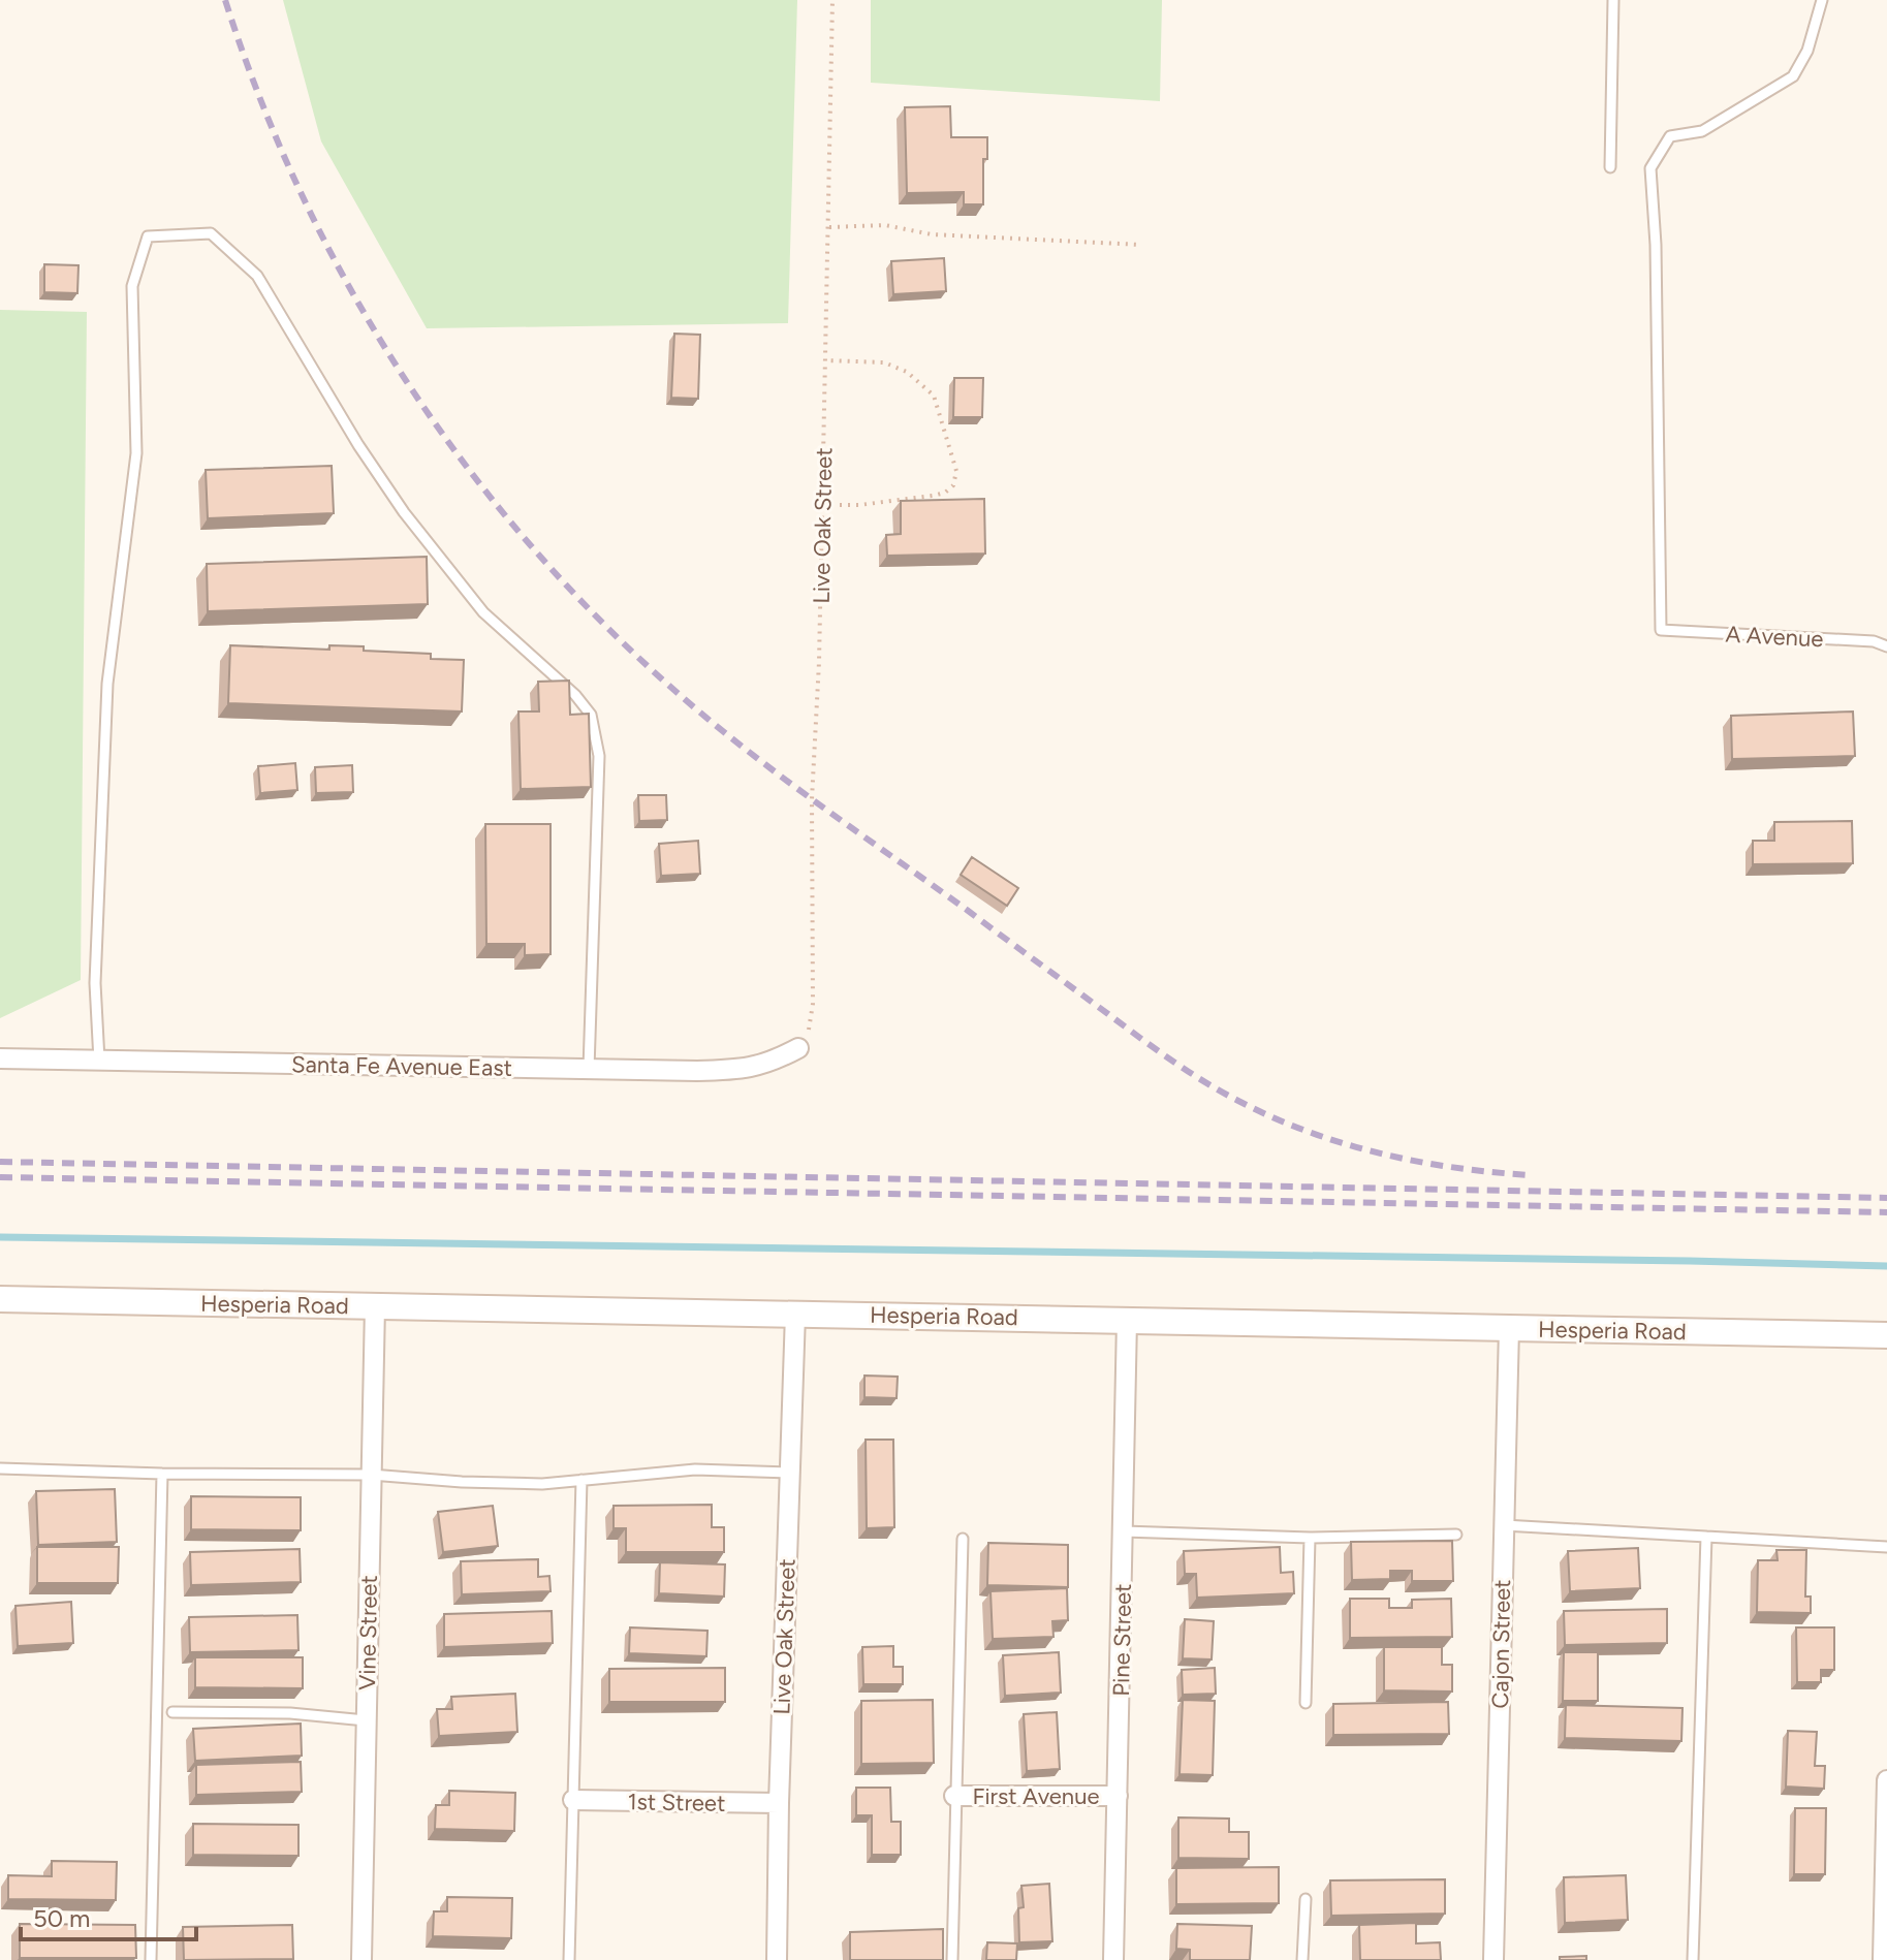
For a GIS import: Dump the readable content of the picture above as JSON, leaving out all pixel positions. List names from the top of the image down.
{
  "streets": {
    "main road": ["Hesperia Road"],
    "street": [
      "Live Oak Street",
      "Santa Fe Avenue East",
      "Vine Street",
      "Pine Street",
      "Cajon Street",
      "First Avenue",
      "1st Street"
    ],
    "lane": ["A Avenue"]
  },
  "crossings": [
    ["Live Oak Street", "Santa Fe Avenue East"],
    ["Live Oak Street", "Hesperia Road"],
    ["Live Oak Street", "1st Street"],
    ["Hesperia Road", "Vine Street"],
    ["Hesperia Road", "Pine Street"],
    ["Hesperia Road", "Cajon Street"],
    ["Pine Street", "First Avenue"]
  ],
  "scale_bar": "50 m"
}
